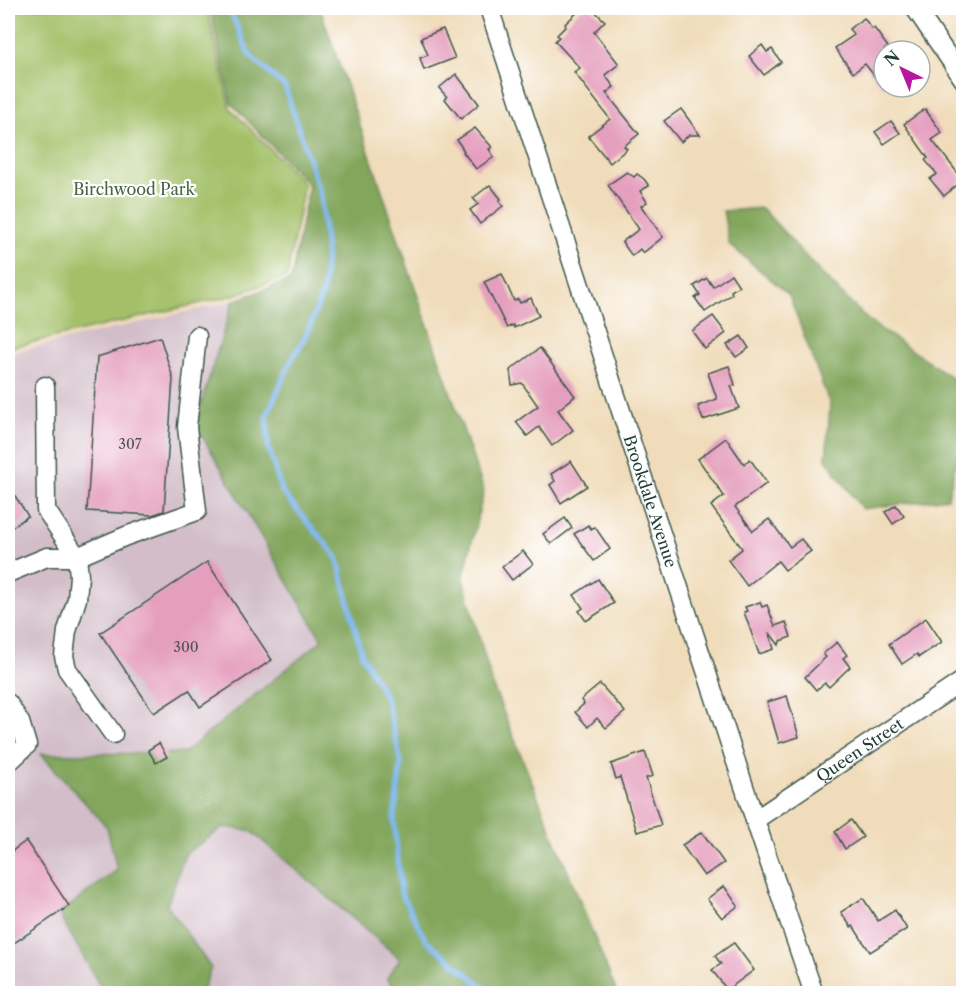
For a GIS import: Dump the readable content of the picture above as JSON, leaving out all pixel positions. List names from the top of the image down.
{
  "streets": {
    "street": ["Brookdale Avenue", "Queen Street"]
  },
  "crossings": [
    ["Brookdale Avenue", "Queen Street"]
  ],
  "parks": ["Birchwood Park"],
  "house_numbers": ["307", "300"],
  "north": "top left"
}
